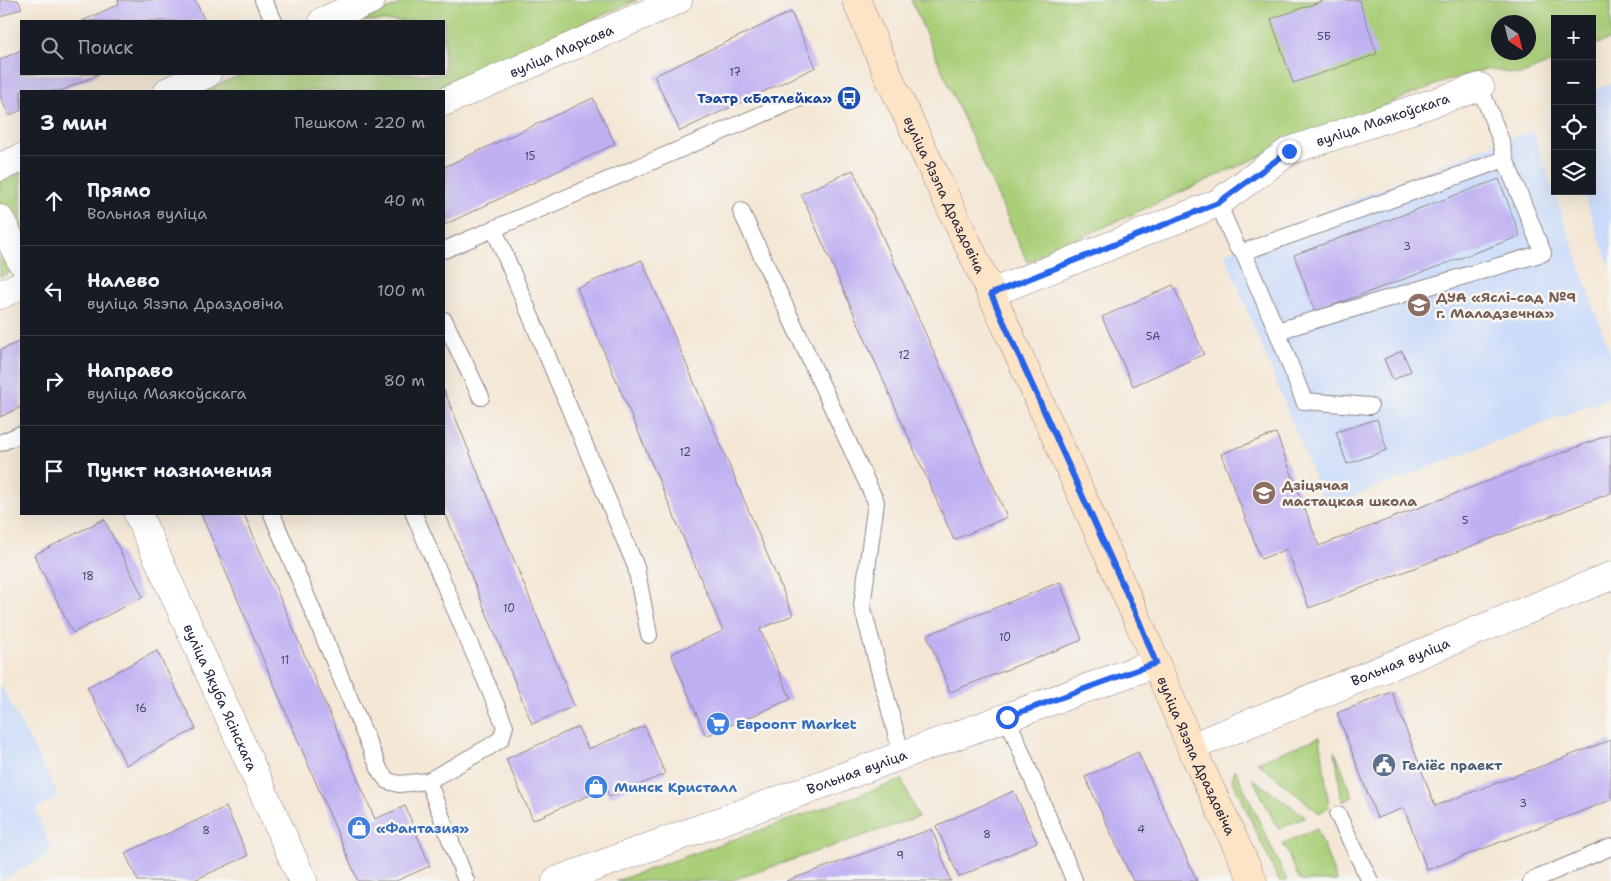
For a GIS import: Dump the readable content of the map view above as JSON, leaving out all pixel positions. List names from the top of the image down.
{
  "streets": {
    "street": [
      "вуліца Маркава",
      "вуліца Маякоўскага",
      "вуліца Язэпа Драздовіча",
      "Вольная вуліца",
      "вуліца Якуба Ясінскага"
    ]
  },
  "crossings": [
    ["вуліца Маякоўскага", "вуліца Язэпа Драздовіча"],
    ["вуліца Язэпа Драздовіча", "Вольная вуліца"]
  ],
  "places": {
    "bus stop": ["Тэатр «Батлейка»"],
    "school or university": ["ДУА «Яслі-сад №9 г. Маладзечна»", "Дзіцячая мастацкая школа"],
    "supermarket": ["Евроопт Market"],
    "public building": ["Геліёс праект"],
    "shop": ["Минск Кристалл", "«Фантазия»"]
  },
  "house_numbers": [
    "5Б",
    "17",
    "15",
    "3",
    "5А",
    "12",
    "12",
    "5",
    "18",
    "10",
    "10",
    "11",
    "16",
    "3",
    "4",
    "8",
    "8",
    "9"
  ],
  "north": "bottom right",
  "page": {
    "map_buttons": ["+", "−"],
    "search": "Поиск",
    "heading": ["3 мин", "Пешком · 220 m"],
    "list": [
      ["Прямо", "Вольная вуліца", "40 m"],
      ["Налево", "вуліца Язэпа Драздовіча", "100 m"],
      ["Направо", "вуліца Маякоўскага", "80 m"],
      "Пункт назначения"
    ]
  }
}
